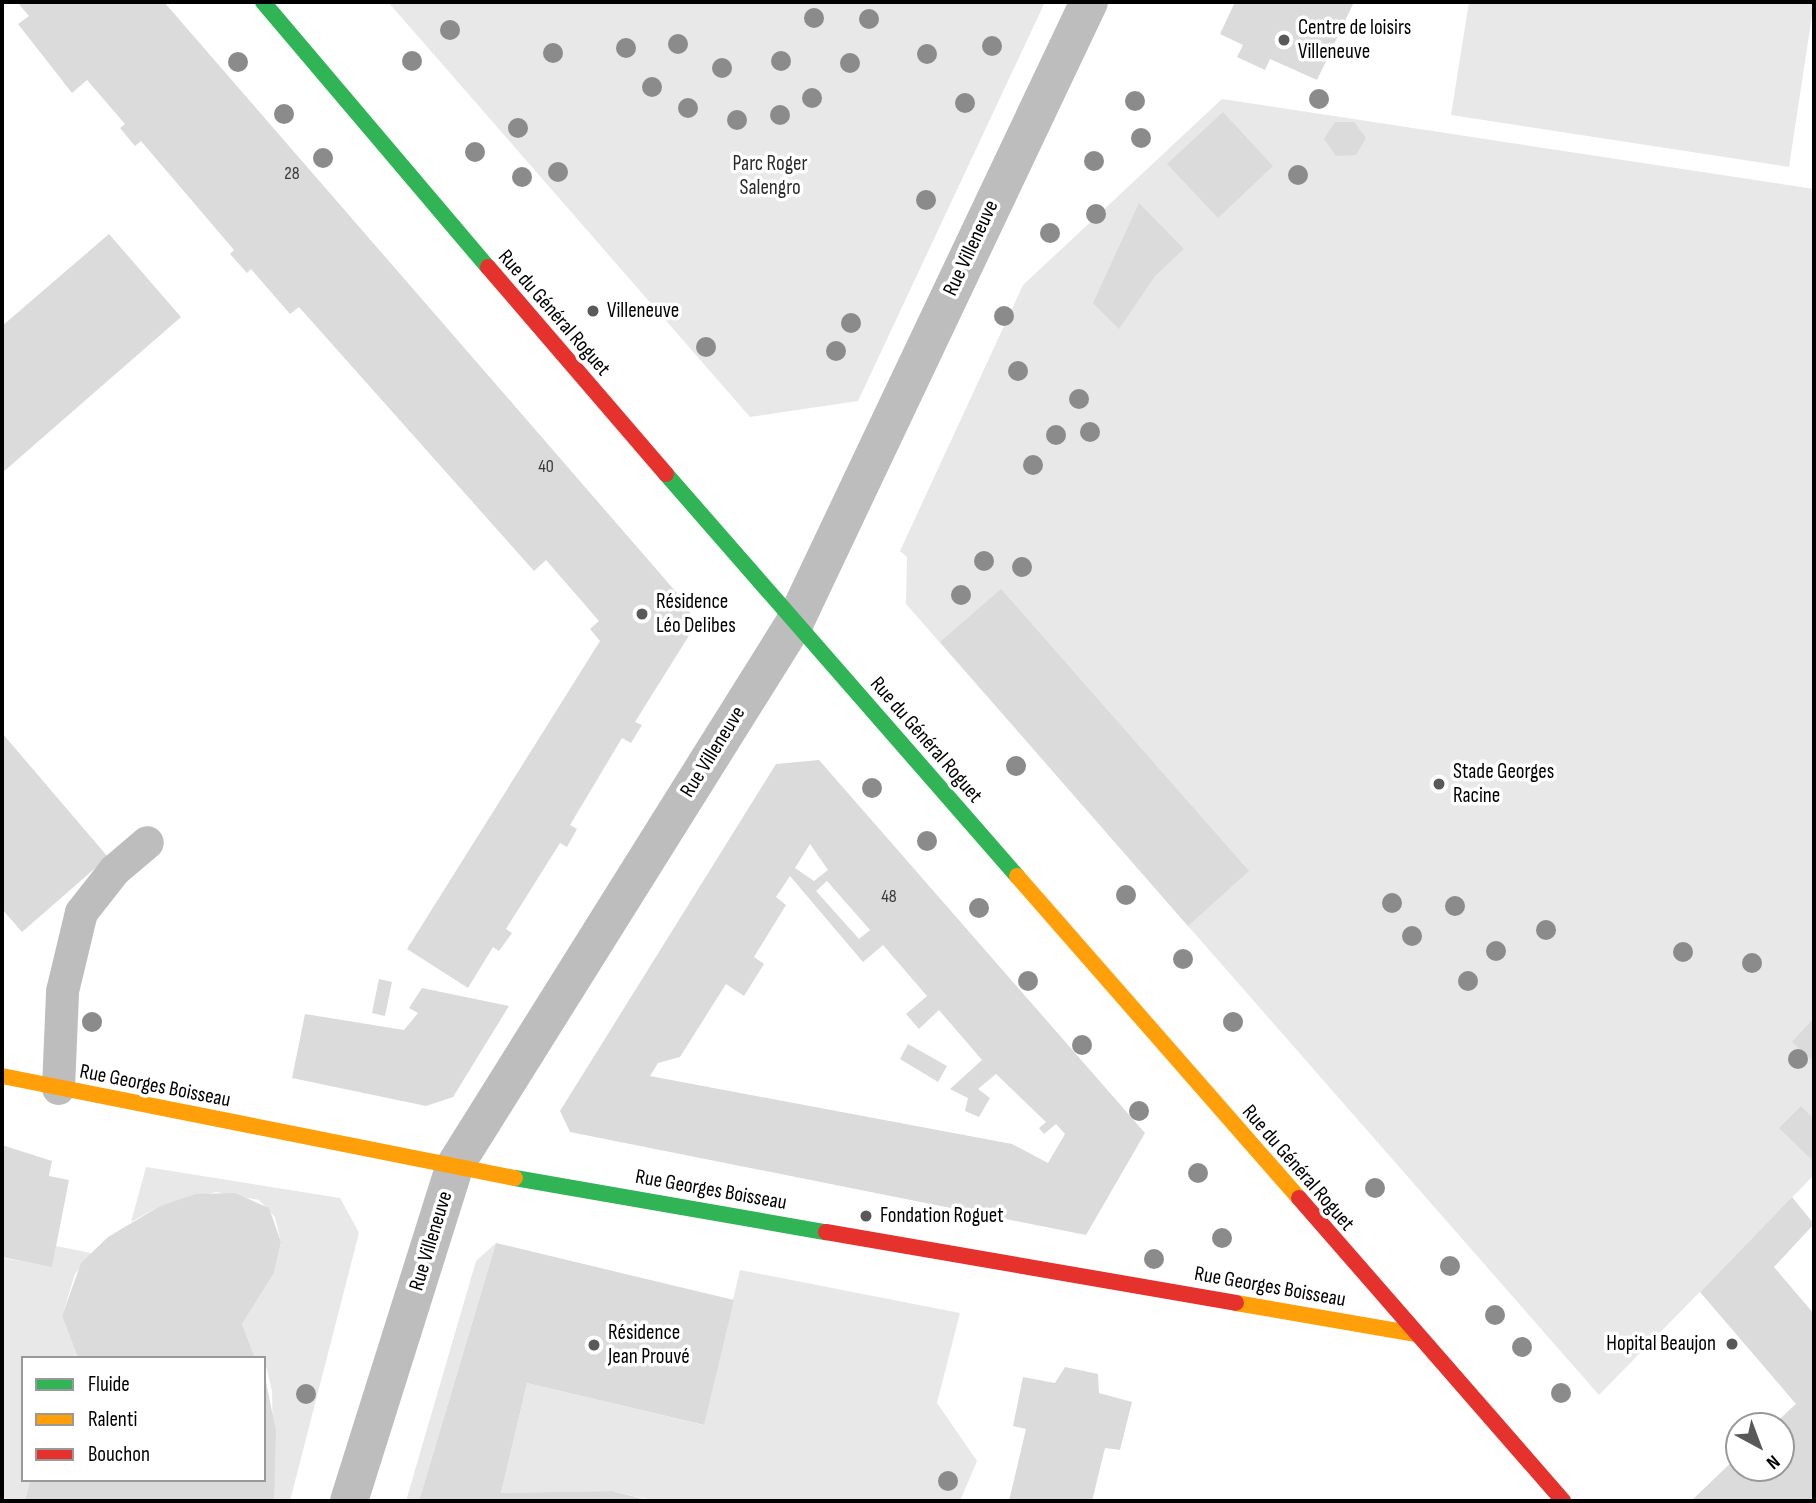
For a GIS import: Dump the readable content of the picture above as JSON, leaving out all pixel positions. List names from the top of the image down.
{
  "streets": {
    "main road": ["Rue du Général Roguet", "Rue Georges Boisseau"],
    "street": ["Rue Villeneuve"]
  },
  "crossings": [
    ["Rue Villeneuve", "Rue du Général Roguet"],
    ["Rue Villeneuve", "Rue Georges Boisseau"],
    ["Rue du Général Roguet", "Rue Georges Boisseau"]
  ],
  "parks": ["Parc Roger Salengro"],
  "places": [
    "Centre de loisirs Villeneuve",
    "Villeneuve",
    "Résidence Léo Delibes",
    "Stade Georges Racine",
    "Fondation Roguet",
    "Hopital Beaujon",
    "Résidence Jean Prouvé"
  ],
  "house_numbers": ["28", "40", "48"],
  "legend": ["Fluide", "Ralenti", "Bouchon"],
  "north": "bottom right"
}
